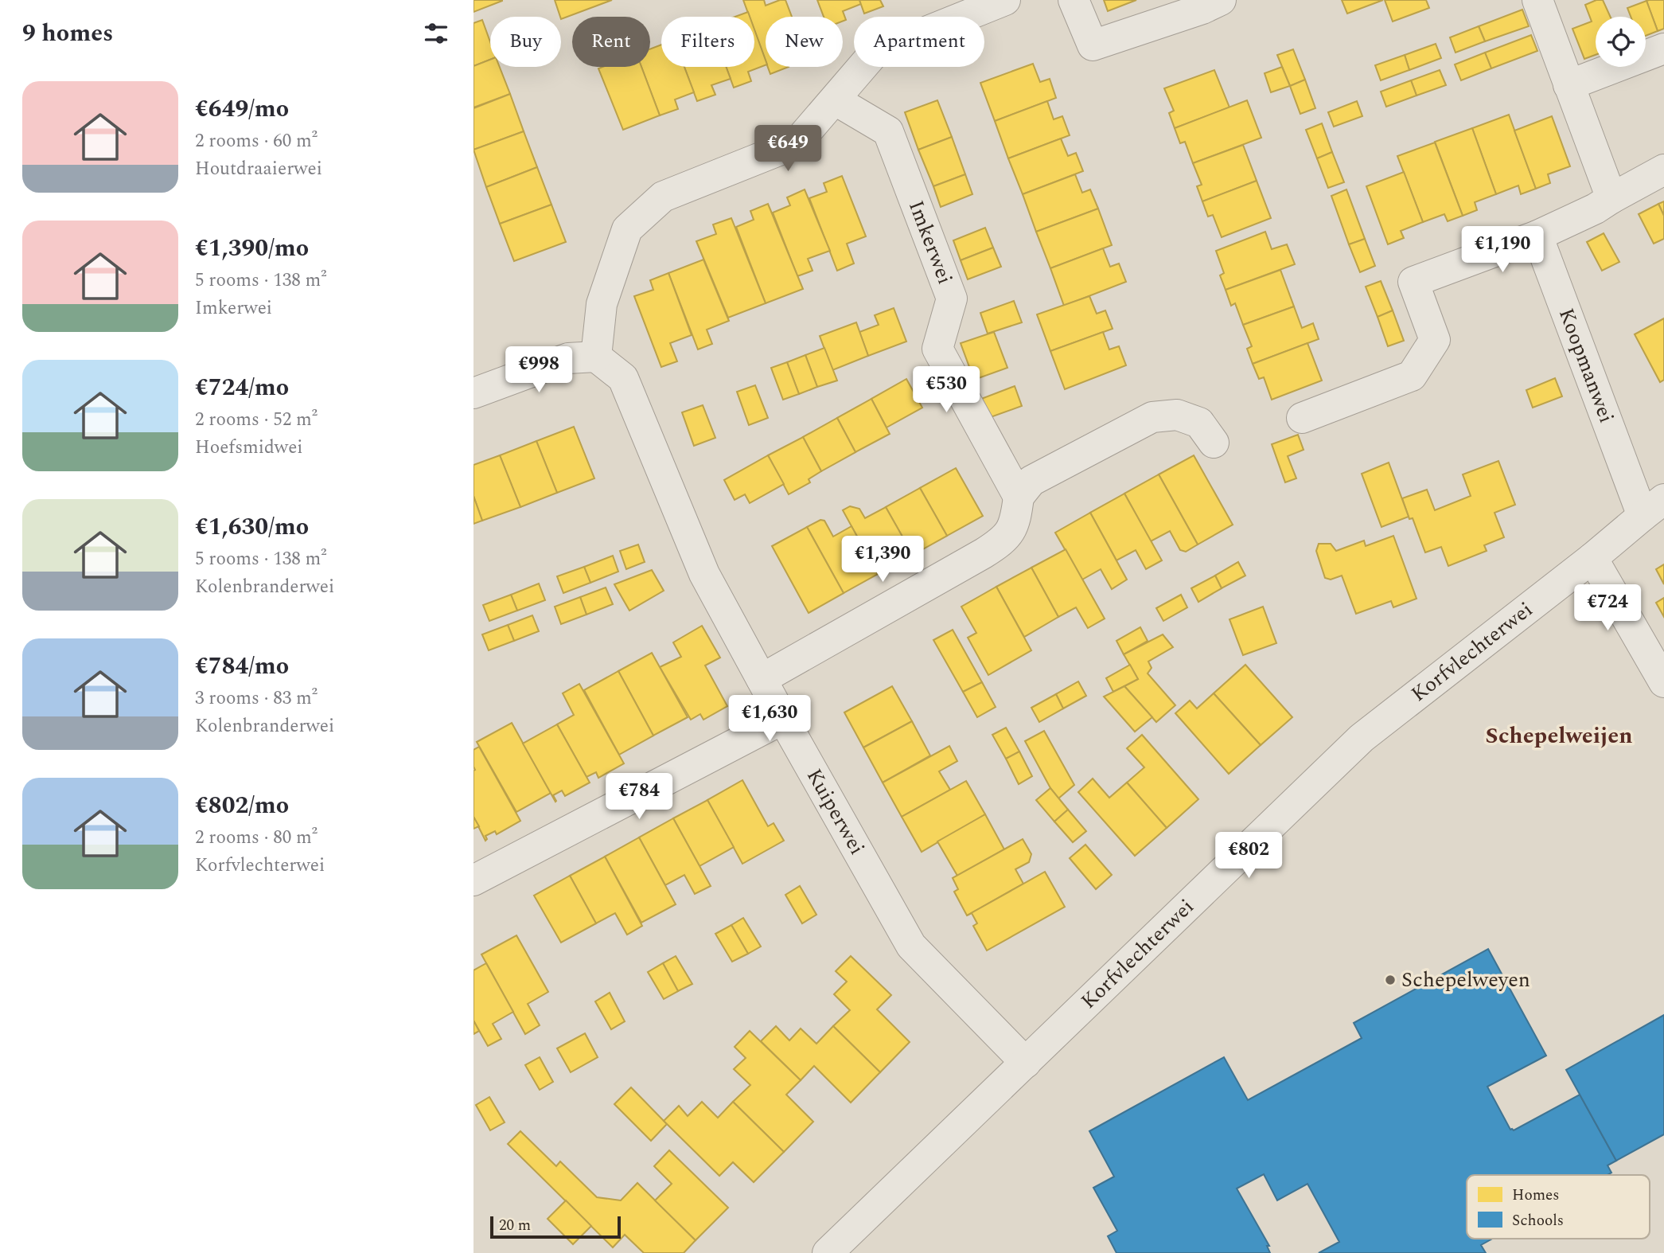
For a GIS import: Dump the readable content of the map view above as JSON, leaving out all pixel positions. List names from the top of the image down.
{
  "streets": {
    "street": [
      "Imkerwei",
      "Koopmanwei",
      "Korfvlechterwei",
      "Kuiperwei"
    ]
  },
  "crossings": [
    ["Koopmanwei", "Korfvlechterwei"],
    ["Korfvlechterwei", "Kuiperwei"]
  ],
  "districts": ["Schepelweijen"],
  "places": ["Schepelweyen"],
  "legend": ["Homes", "Schools"],
  "scale_bar": "20 m",
  "page": {
    "heading": "9 homes",
    "chip": [
      "Buy",
      "Rent",
      "Filters",
      "New",
      "Apartment"
    ],
    "list": [
      {
        "name": "€649/mo",
        "note": "2 rooms · 60 m² · Houtdraaierwei"
      },
      {
        "name": "€1,390/mo",
        "note": "5 rooms · 138 m² · Imkerwei"
      },
      {
        "name": "€724/mo",
        "note": "2 rooms · 52 m² · Hoefsmidwei"
      },
      {
        "name": "€1,630/mo",
        "note": "5 rooms · 138 m² · Kolenbranderwei"
      },
      {
        "name": "€784/mo",
        "note": "3 rooms · 83 m² · Kolenbranderwei"
      },
      {
        "name": "€802/mo",
        "note": "2 rooms · 80 m² · Korfvlechterwei"
      }
    ],
    "price": [
      "€649",
      "€1,190",
      "€998",
      "€530",
      "€1,390",
      "€724",
      "€1,630",
      "€784",
      "€802"
    ],
    "scale": "20 m"
  }
}
